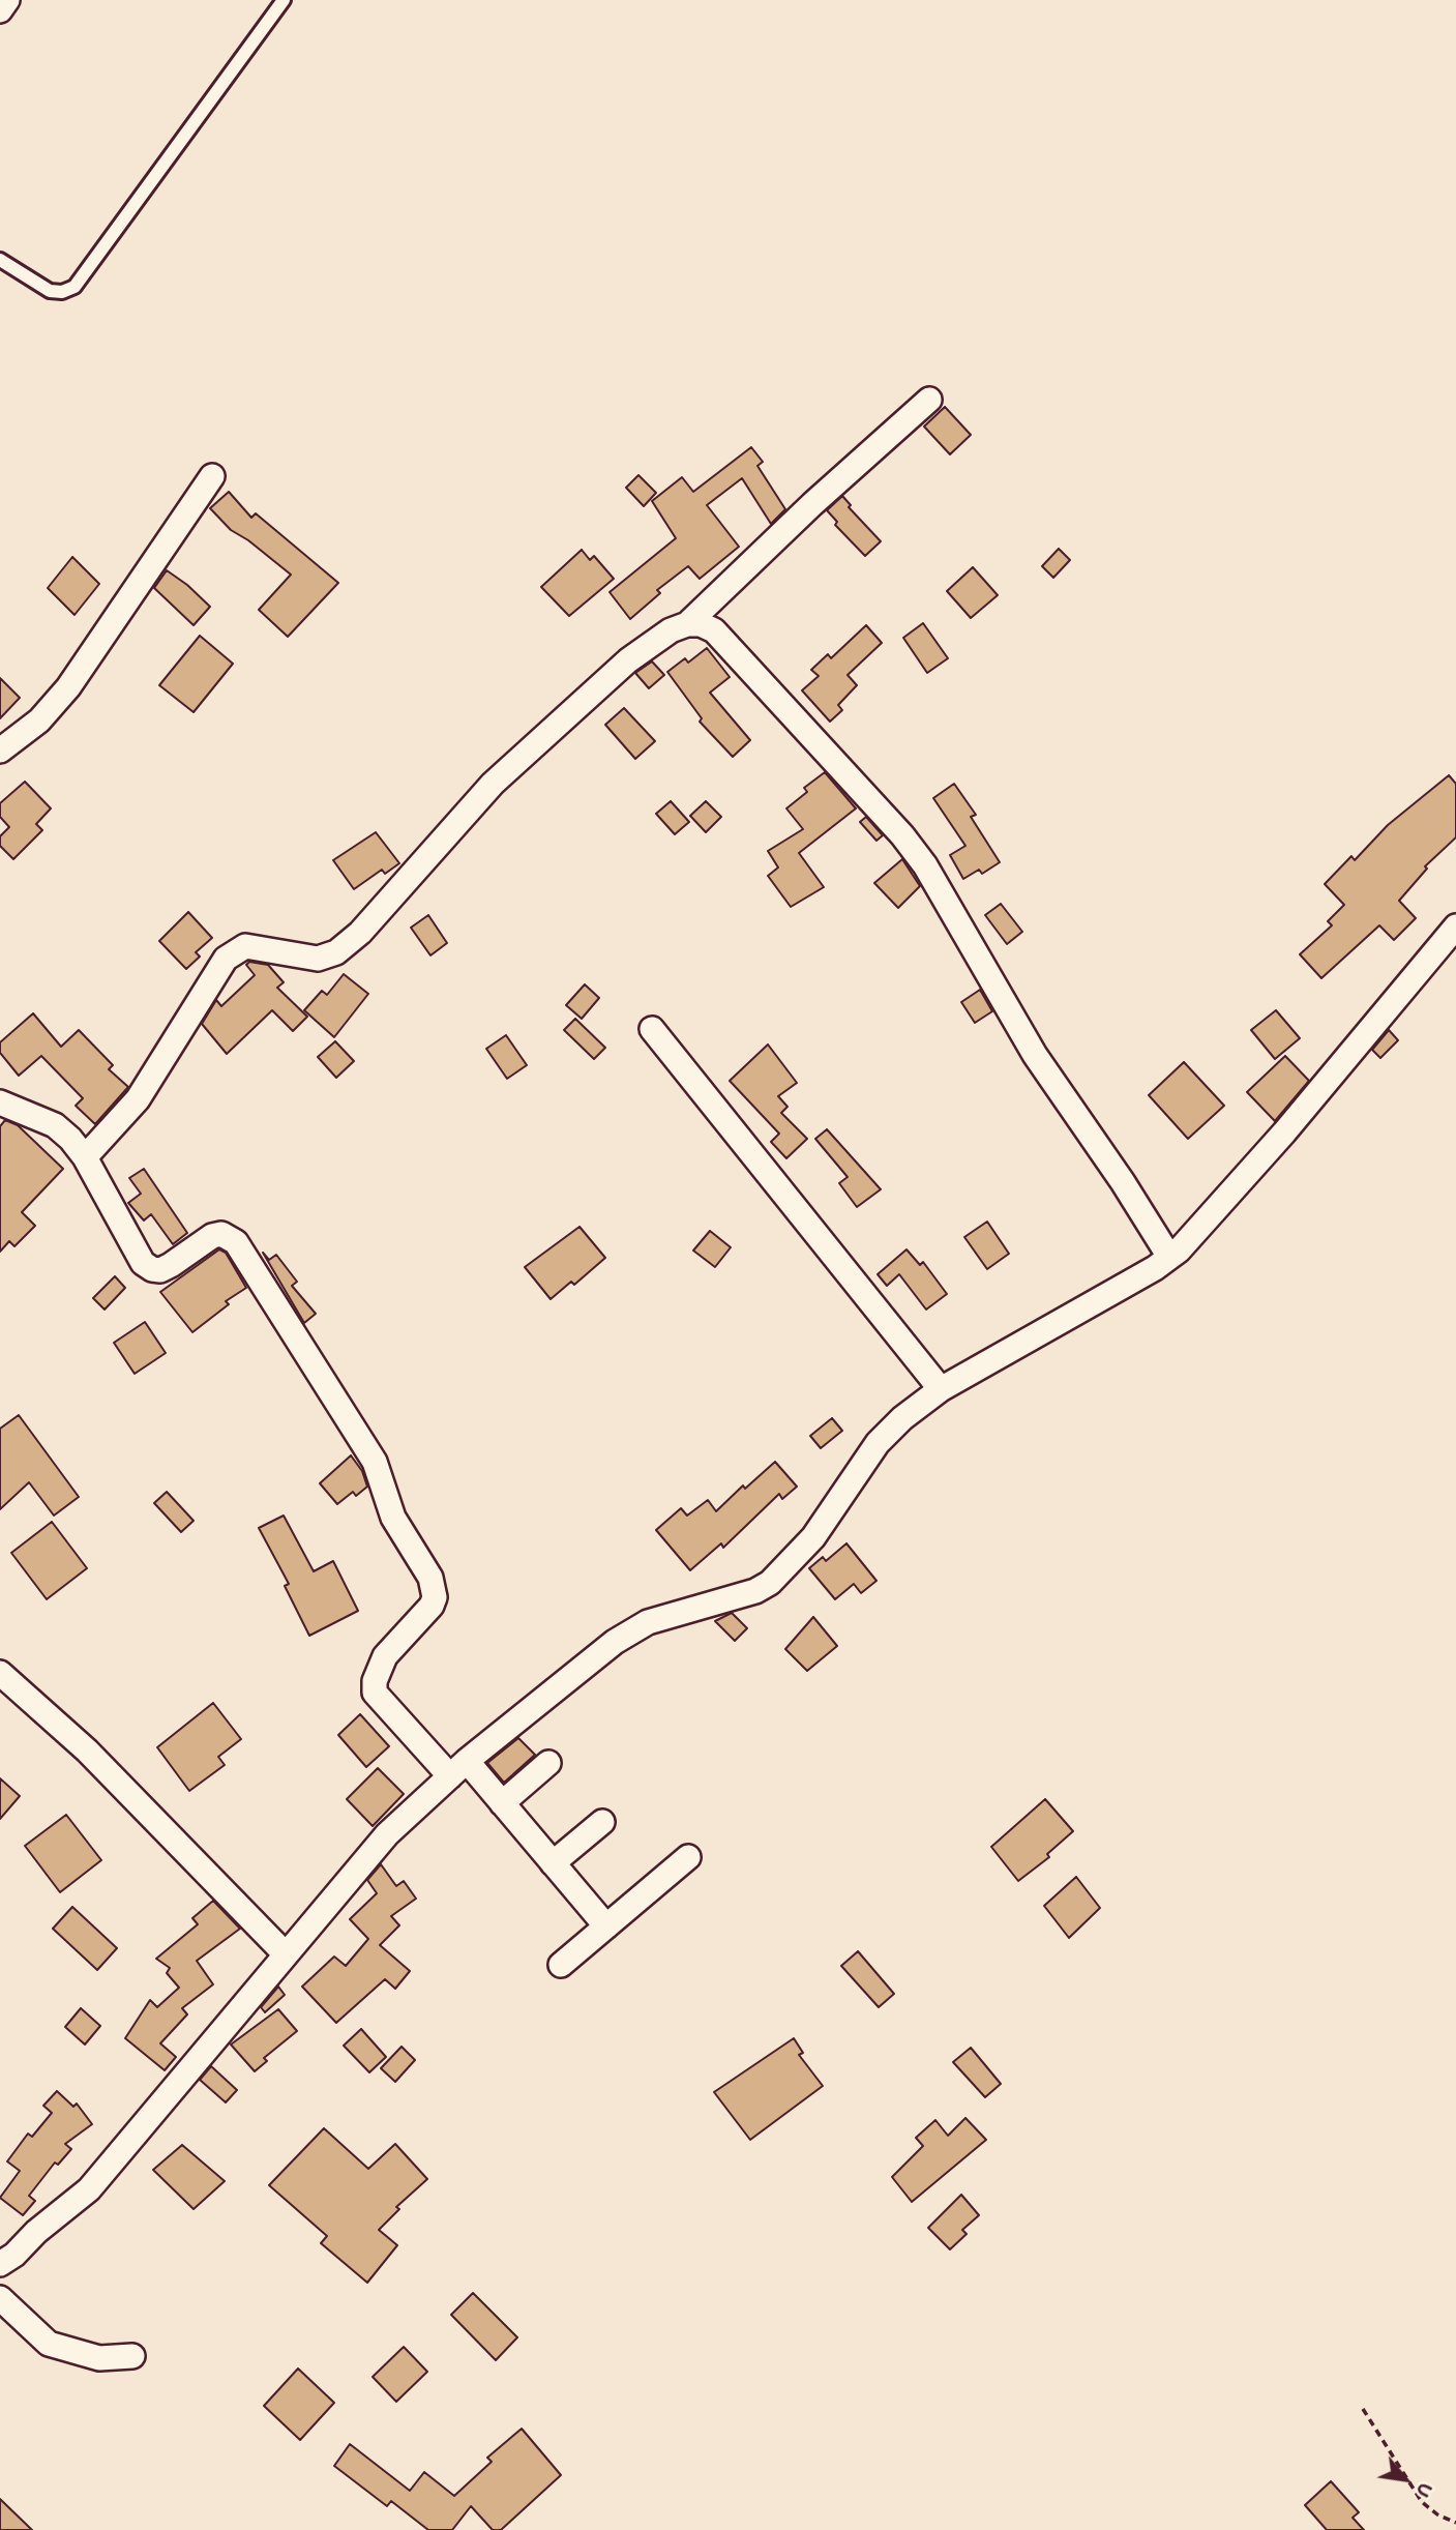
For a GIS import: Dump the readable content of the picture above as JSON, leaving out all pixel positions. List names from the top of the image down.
{
  "north": "bottom right"
}
